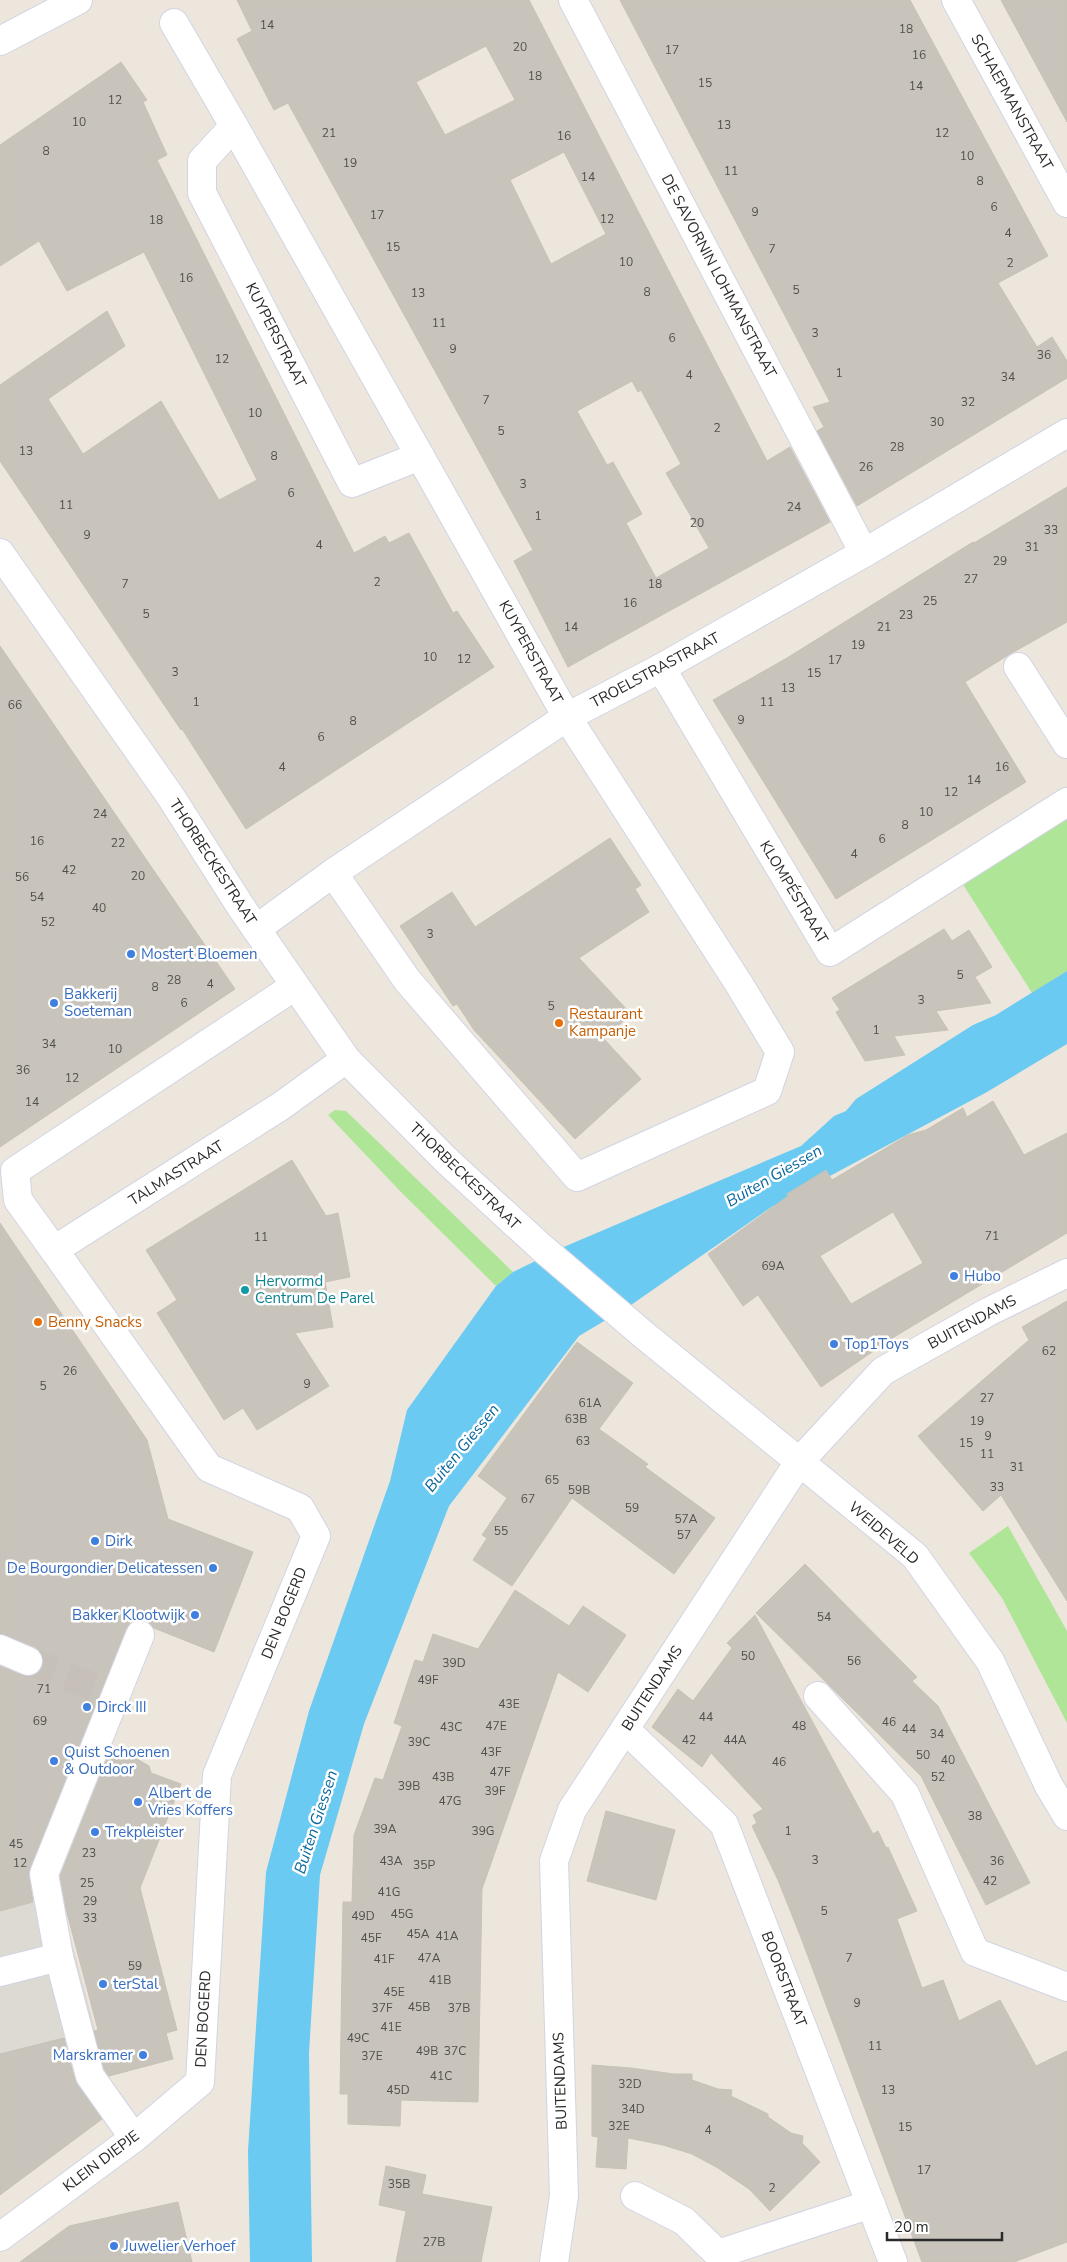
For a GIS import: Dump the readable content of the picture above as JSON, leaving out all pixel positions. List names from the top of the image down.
{
  "streets": {
    "street": [
      "SCHAEPMANSTRAAT",
      "DE SAVORNIN LOHMANSTRAAT",
      "KUYPERSTRAAT",
      "TROELSTRASTRAAT",
      "THORBECKESTRAAT",
      "KLOMPÉSTRAAT",
      "TALMASTRAAT",
      "BUITENDAMS",
      "WEIDEVELD",
      "DEN BOGERD",
      "BOORSTRAAT",
      "KLEIN DIEPJE"
    ]
  },
  "crossings": [
    ["DE SAVORNIN LOHMANSTRAAT", "TROELSTRASTRAAT"],
    ["KUYPERSTRAAT", "TROELSTRASTRAAT"],
    ["TROELSTRASTRAAT", "THORBECKESTRAAT"],
    ["TROELSTRASTRAAT", "KLOMPÉSTRAAT"],
    ["THORBECKESTRAAT", "TALMASTRAAT"],
    ["THORBECKESTRAAT", "WEIDEVELD"],
    ["TALMASTRAAT", "DEN BOGERD"],
    ["BUITENDAMS", "WEIDEVELD"],
    ["BUITENDAMS", "BOORSTRAAT"],
    ["DEN BOGERD", "KLEIN DIEPJE"]
  ],
  "water": ["Buiten Giessen"],
  "places": [
    "Mostert Bloemen",
    "Bakkerij Soeteman",
    "Restaurant Kampanje",
    "Hubo",
    "Hervormd Centrum De Parel",
    "Benny Snacks",
    "Top1Toys",
    "Dirk",
    "De Bourgondier Delicatessen",
    "Bakker Klootwijk",
    "Dirck III",
    "Quist Schoenen & Outdoor",
    "Albert de Vries Koffers",
    "Trekpleister",
    "terStal",
    "Marskramer",
    "Juwelier Verhoef"
  ],
  "house_numbers": [
    "14",
    "18",
    "20",
    "17",
    "16",
    "18",
    "15",
    "14",
    "12",
    "10",
    "13",
    "21",
    "12",
    "16",
    "8",
    "10",
    "19",
    "11",
    "14",
    "8",
    "6",
    "9",
    "17",
    "12",
    "18",
    "4",
    "15",
    "7",
    "10",
    "2",
    "16",
    "5",
    "8",
    "13",
    "11",
    "3",
    "6",
    "9",
    "36",
    "12",
    "1",
    "4",
    "34",
    "7",
    "32",
    "10",
    "30",
    "2",
    "5",
    "28",
    "13",
    "8",
    "26",
    "3",
    "6",
    "11",
    "24",
    "1",
    "20",
    "33",
    "9",
    "4",
    "31",
    "29",
    "27",
    "2",
    "7",
    "18",
    "25",
    "16",
    "5",
    "23",
    "14",
    "21",
    "19",
    "10",
    "12",
    "17",
    "3",
    "15",
    "13",
    "1",
    "11",
    "66",
    "9",
    "8",
    "6",
    "4",
    "16",
    "14",
    "12",
    "10",
    "24",
    "8",
    "6",
    "16",
    "22",
    "4",
    "42",
    "20",
    "56",
    "54",
    "40",
    "52",
    "3",
    "5",
    "28",
    "4",
    "8",
    "3",
    "6",
    "5",
    "1",
    "34",
    "10",
    "36",
    "12",
    "14",
    "71",
    "11",
    "69A",
    "62",
    "26",
    "9",
    "5",
    "27",
    "61A",
    "63B",
    "19",
    "9",
    "63",
    "15",
    "11",
    "31",
    "65",
    "33",
    "59B",
    "67",
    "59",
    "57A",
    "55",
    "57",
    "54",
    "50",
    "56",
    "39D",
    "49F",
    "71",
    "43E",
    "44",
    "69",
    "46",
    "47E",
    "48",
    "43C",
    "44",
    "34",
    "42",
    "44A",
    "39C",
    "43F",
    "50",
    "40",
    "46",
    "47F",
    "43B",
    "52",
    "39B",
    "39F",
    "47G",
    "38",
    "39A",
    "39G",
    "1",
    "45",
    "23",
    "3",
    "43A",
    "36",
    "12",
    "35P",
    "42",
    "25",
    "41G",
    "29",
    "5",
    "45G",
    "49D",
    "33",
    "45A",
    "41A",
    "45F",
    "47A",
    "7",
    "41F",
    "59",
    "41B",
    "45E",
    "9",
    "45B",
    "37F",
    "37B",
    "41E",
    "49C",
    "11",
    "49B",
    "37C",
    "37E",
    "41C",
    "32D",
    "45D",
    "13",
    "34D",
    "32E",
    "15",
    "4",
    "17",
    "35B",
    "2",
    "27B"
  ],
  "scale_bar": "20 m"
}
